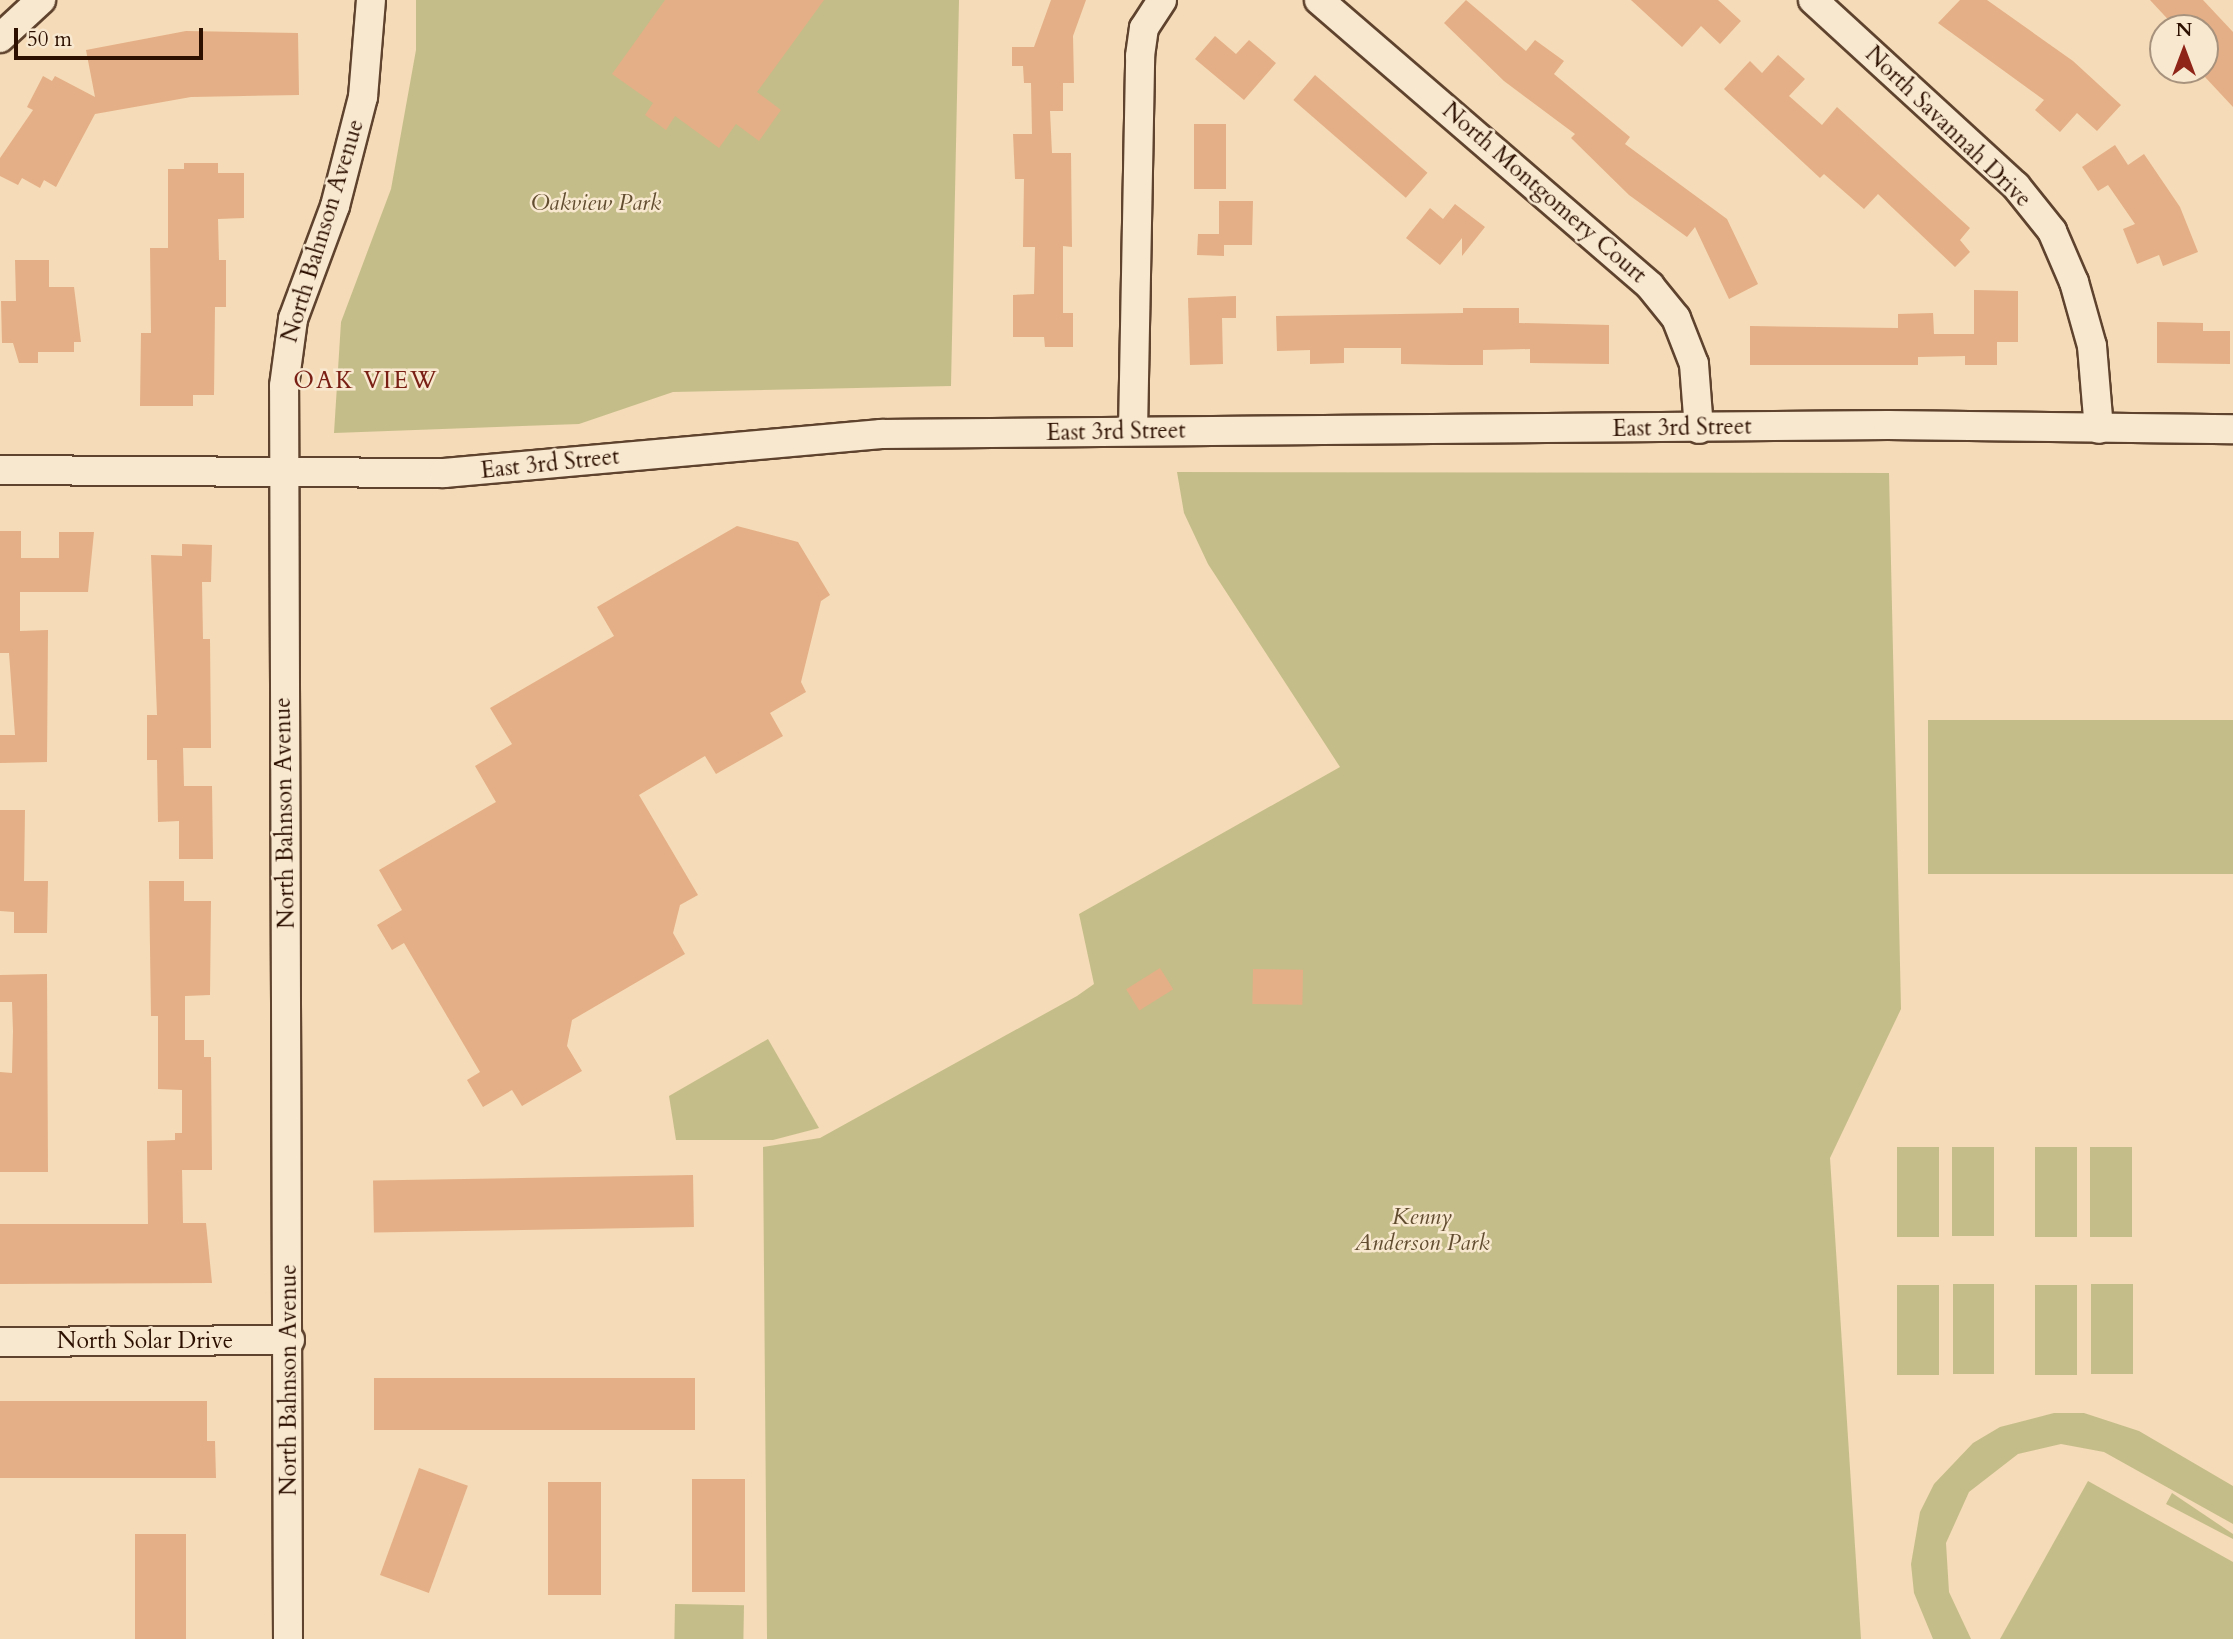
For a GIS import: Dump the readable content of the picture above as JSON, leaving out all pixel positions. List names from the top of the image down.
{
  "streets": {
    "street": [
      "North Savannah Drive",
      "North Montgomery Court",
      "North Bahnson Avenue",
      "East 3rd Street",
      "North Solar Drive"
    ]
  },
  "crossings": [
    ["North Savannah Drive", "East 3rd Street"],
    ["North Montgomery Court", "East 3rd Street"],
    ["North Bahnson Avenue", "East 3rd Street"],
    ["North Bahnson Avenue", "North Solar Drive"]
  ],
  "districts": ["OAK VIEW"],
  "parks": ["Oakview Park", "Kenny Anderson Park"],
  "scale_bar": "50 m",
  "north": "top"
}
